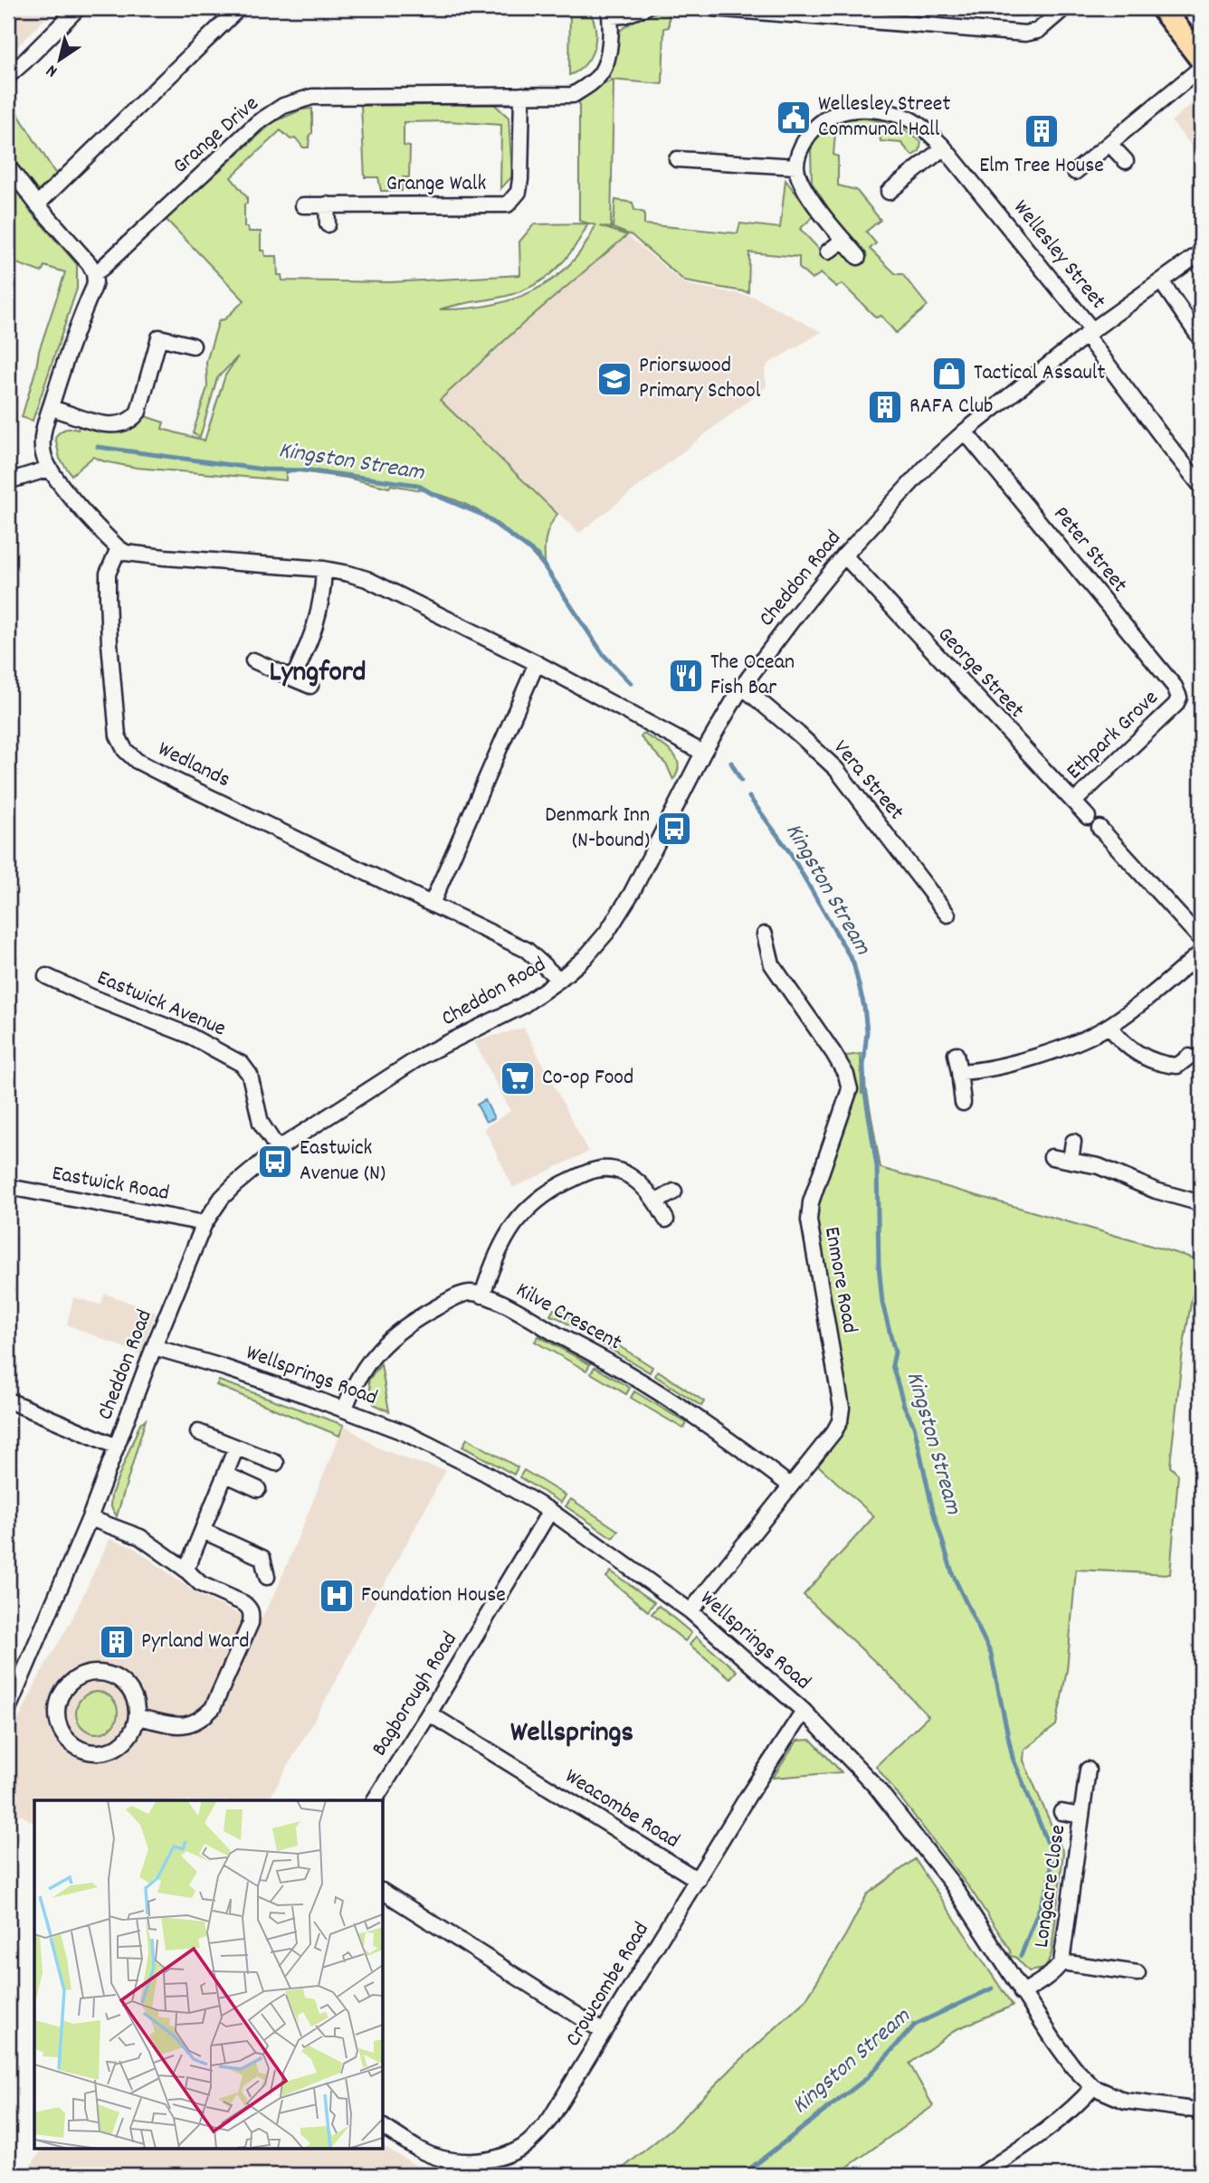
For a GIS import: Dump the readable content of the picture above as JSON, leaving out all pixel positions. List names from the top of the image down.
{
  "streets": {
    "street": [
      "Grange Drive",
      "Grange Walk",
      "Wellesley Street",
      "Peter Street",
      "Cheddon Road",
      "George Street",
      "Ethpark Grove",
      "Wedlands",
      "Vera Street",
      "Eastwick Avenue",
      "Eastwick Road",
      "Enmore Road",
      "Kilve Crescent",
      "Wellsprings Road",
      "Bagborough Road",
      "Weacombe Road",
      "Longacre Close",
      "Crowcombe Road"
    ]
  },
  "crossings": [
    ["Grange Drive", "Grange Walk"],
    ["Wellesley Street", "Cheddon Road"],
    ["Peter Street", "Cheddon Road"],
    ["Peter Street", "Ethpark Grove"],
    ["Cheddon Road", "George Street"],
    ["Cheddon Road", "Wedlands"],
    ["Cheddon Road", "Vera Street"],
    ["Cheddon Road", "Eastwick Avenue"],
    ["Cheddon Road", "Eastwick Road"],
    ["Cheddon Road", "Wellsprings Road"],
    ["George Street", "Ethpark Grove"],
    ["Enmore Road", "Kilve Crescent"],
    ["Enmore Road", "Wellsprings Road"],
    ["Kilve Crescent", "Wellsprings Road"],
    ["Wellsprings Road", "Bagborough Road"],
    ["Wellsprings Road", "Longacre Close"],
    ["Wellsprings Road", "Crowcombe Road"],
    ["Bagborough Road", "Weacombe Road"],
    ["Weacombe Road", "Crowcombe Road"]
  ],
  "districts": ["Lyngford", "Wellsprings"],
  "water": ["Kingston Stream"],
  "places": {
    "public building": ["Wellesley Street Communal Hall"],
    "building": ["Elm Tree House", "RAFA Club", "Pyrland Ward"],
    "shop": ["Tactical Assault"],
    "school or university": ["Priorswood Primary School"],
    "restaurant": ["The Ocean Fish Bar"],
    "bus stop": ["Denmark Inn (N-bound)", "Eastwick Avenue (N)"],
    "supermarket": ["Co-op Food"],
    "hospital": ["Foundation House"]
  },
  "north": "bottom left"
}
